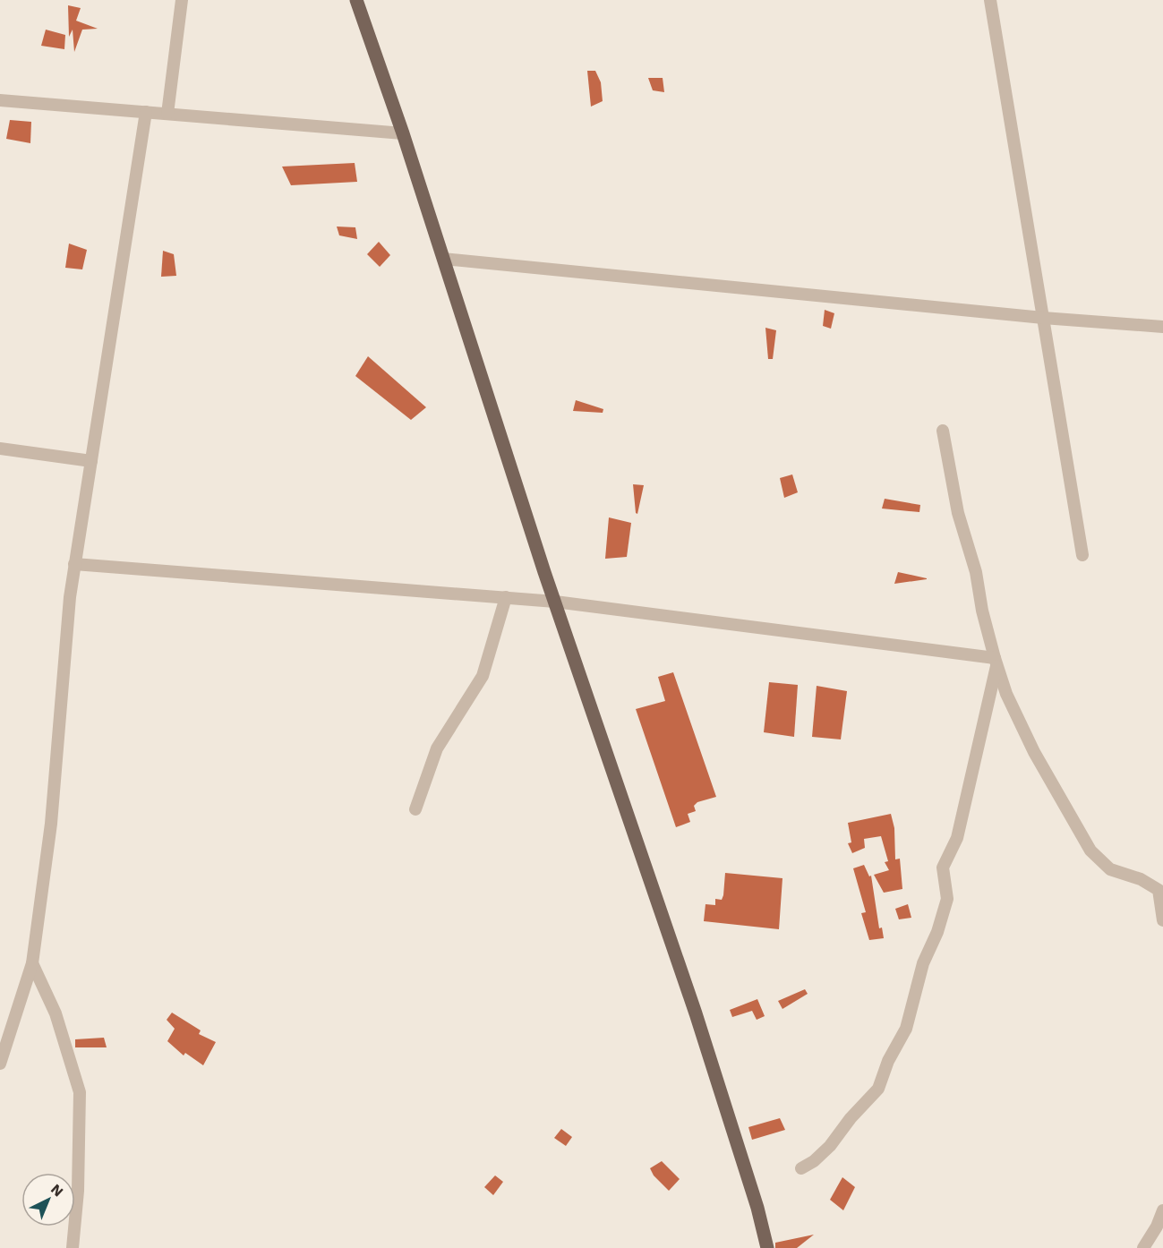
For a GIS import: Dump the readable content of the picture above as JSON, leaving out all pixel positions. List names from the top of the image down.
{
  "north": "top right"
}
